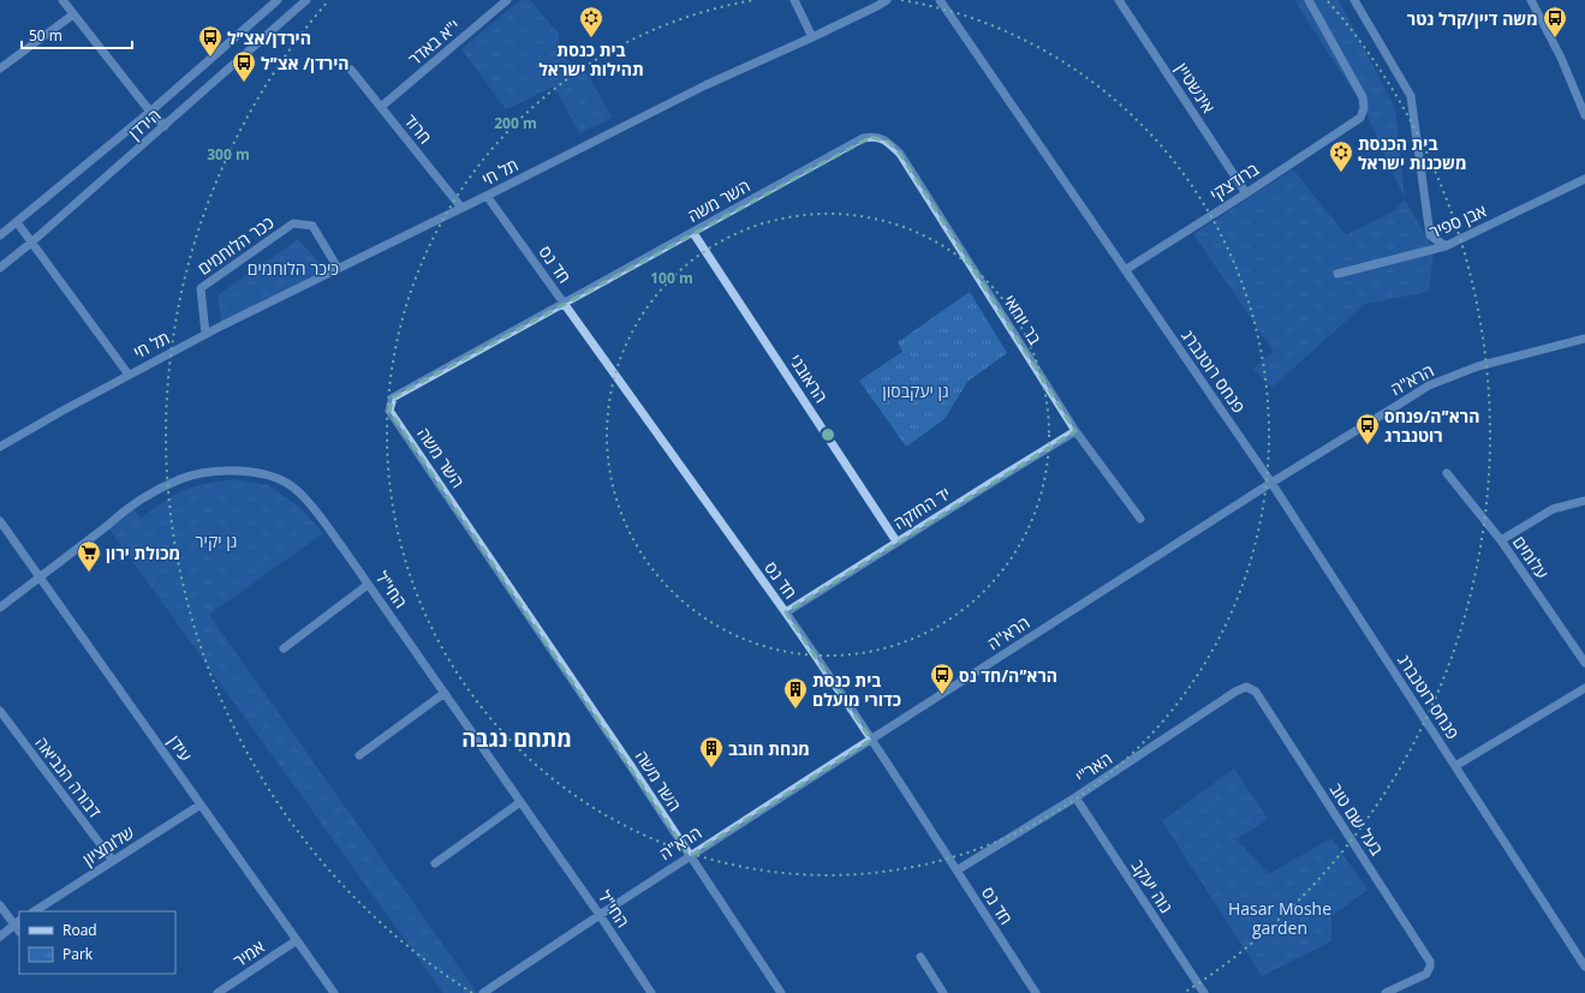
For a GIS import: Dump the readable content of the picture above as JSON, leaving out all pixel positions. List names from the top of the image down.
{
  "streets": {
    "street": [
      "י\"א באדר",
      "אינשטיין",
      "הירדן",
      "חרוד",
      "תל חי",
      "ברודצקי",
      "השר משה",
      "אבן ספיר",
      "ככר הלוחמים",
      "חד נס",
      "בר יוחאי",
      "פנחס רוטנברג",
      "הראובני",
      "הרא\"ה",
      "יד החזקה",
      "עלומים",
      "החי\"ל",
      "עידן",
      "האר\"י",
      "דבורה הנביאה",
      "בעל שם טוב",
      "שלומציון",
      "נוה יעקב",
      "אמיר"
    ]
  },
  "crossings": [
    ["י\"א באדר", "חרוד"],
    ["אינשטיין", "ברודצקי"],
    ["הירדן", "תל חי"],
    ["חרוד", "תל חי"],
    ["תל חי", "ככר הלוחמים"],
    ["תל חי", "חד נס"],
    ["ברודצקי", "פנחס רוטנברג"],
    ["השר משה", "חד נס"],
    ["השר משה", "בר יוחאי"],
    ["השר משה", "הראובני"],
    ["השר משה", "הרא\"ה"],
    ["חד נס", "הרא\"ה"],
    ["חד נס", "יד החזקה"],
    ["חד נס", "האר\"י"],
    ["בר יוחאי", "יד החזקה"],
    ["פנחס רוטנברג", "הרא\"ה"],
    ["הראובני", "יד החזקה"],
    ["הרא\"ה", "החי\"ל"],
    ["החי\"ל", "עידן"],
    ["עידן", "שלומציון"],
    ["עידן", "אמיר"],
    ["האר\"י", "בעל שם טוב"],
    ["האר\"י", "נוה יעקב"],
    ["דבורה הנביאה", "שלומציון"]
  ],
  "districts": ["מתחם נגבה"],
  "parks": [
    "כיכר הלוחמים",
    "גן יעקבסון",
    "גן יקיר",
    "Hasar Moshe garden"
  ],
  "places": {
    "synagogue": ["בית כנסת תהילות ישראל", "בית הכנסת משכנות ישראל"],
    "bus stop": [
      "משה דיין/קרל נטר",
      "הירדן/אצ״ל",
      "הירדן/ אצ״ל",
      "הרא״ה/פנחס רוטנברג",
      "הרא״ה/חד נס"
    ],
    "supermarket": ["מכולת ירון"],
    "building": ["בית כנסת כדורי מועלם", "מנחת חובב"]
  },
  "legend": ["Road", "Park"],
  "scale_bar": "50 m",
  "rings": ["200 m", "300 m", "100 m"]
}
